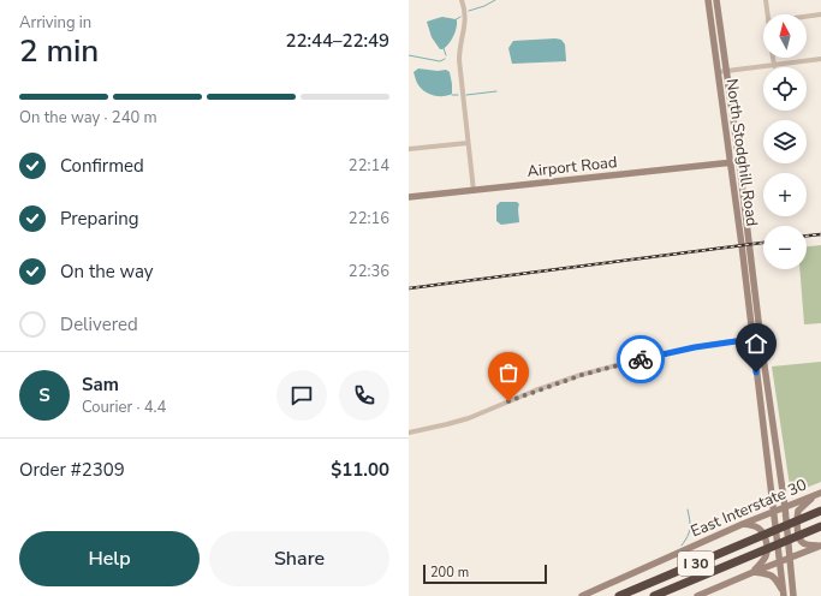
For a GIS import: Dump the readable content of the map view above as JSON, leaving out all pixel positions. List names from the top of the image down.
{
  "streets": {
    "highway": ["I 30"],
    "main road": ["North Stodghill Road", "Airport Road", "East Interstate 30"]
  },
  "crossings": [
    ["North Stodghill Road", "Airport Road"],
    ["North Stodghill Road", "East Interstate 30"]
  ],
  "scale_bar": "200 m",
  "north": "top",
  "page": {
    "heading": ["2 min", "Arriving in", "22:44–22:49"],
    "panel": [
      "Sam",
      "Courier · 4.4",
      "Order #2309",
      "$11.00"
    ],
    "map_buttons": ["+", "−"],
    "bar": "On the way · 240 m",
    "list": [
      ["Confirmed", "22:14"],
      ["Preparing", "22:16"],
      ["On the way", "22:36"],
      "Delivered"
    ],
    "round": "S",
    "buttons": ["Help", "Share"],
    "scale": "200 m"
  }
}
